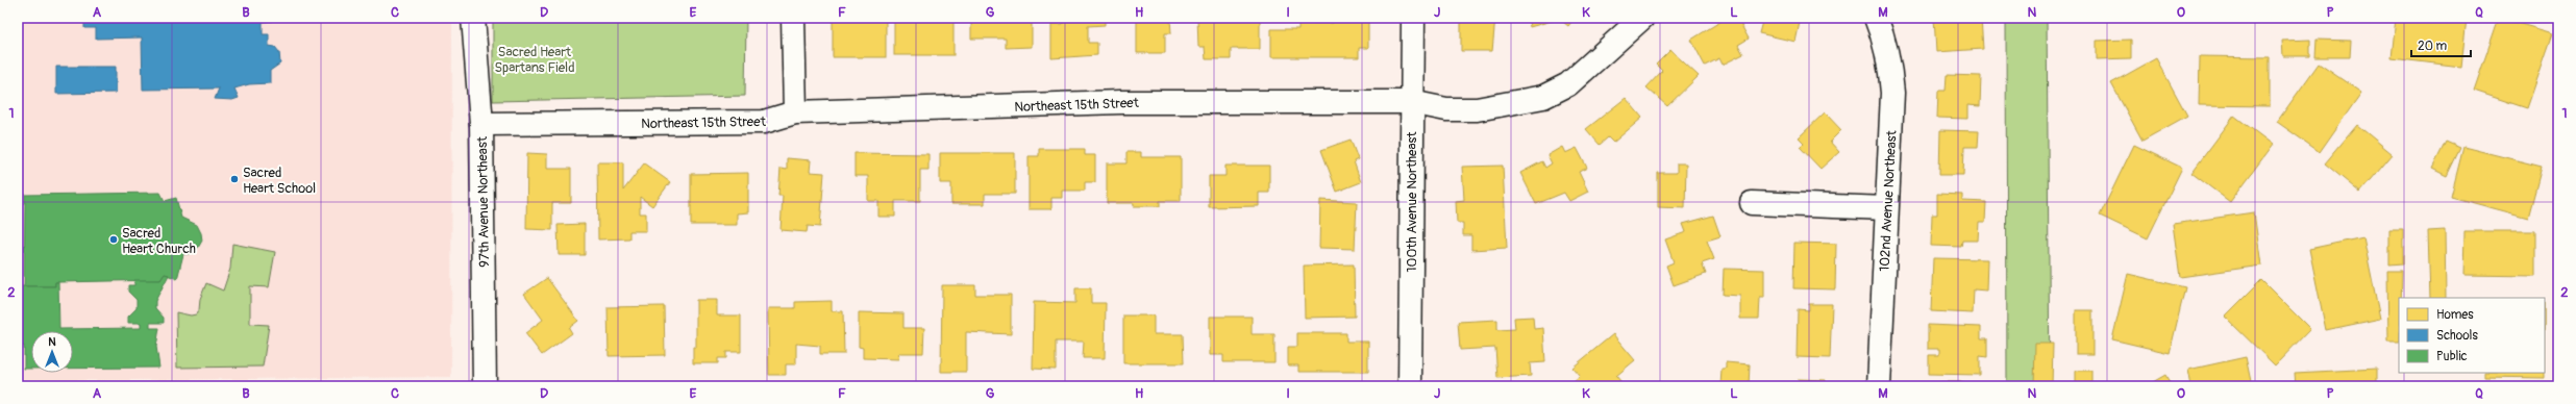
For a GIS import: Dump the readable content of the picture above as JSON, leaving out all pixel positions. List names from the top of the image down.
{
  "streets": {
    "street": [
      "Northeast 15th Street",
      "102nd Avenue Northeast",
      "97th Avenue Northeast",
      "100th Avenue Northeast"
    ]
  },
  "crossings": [
    ["Northeast 15th Street", "97th Avenue Northeast"],
    ["Northeast 15th Street", "100th Avenue Northeast"]
  ],
  "parks": ["Sacred Heart Spartans Field"],
  "places": ["Sacred Heart School", "Sacred Heart Church"],
  "legend": ["Homes", "Schools", "Public"],
  "scale_bar": "20 m",
  "north": "top",
  "grid": {
    "columns": [
      "A",
      "B",
      "C",
      "D",
      "E",
      "F",
      "G",
      "H",
      "I",
      "J",
      "K",
      "L",
      "M",
      "N",
      "O",
      "P",
      "Q"
    ],
    "rows": ["1", "2"]
  }
}
